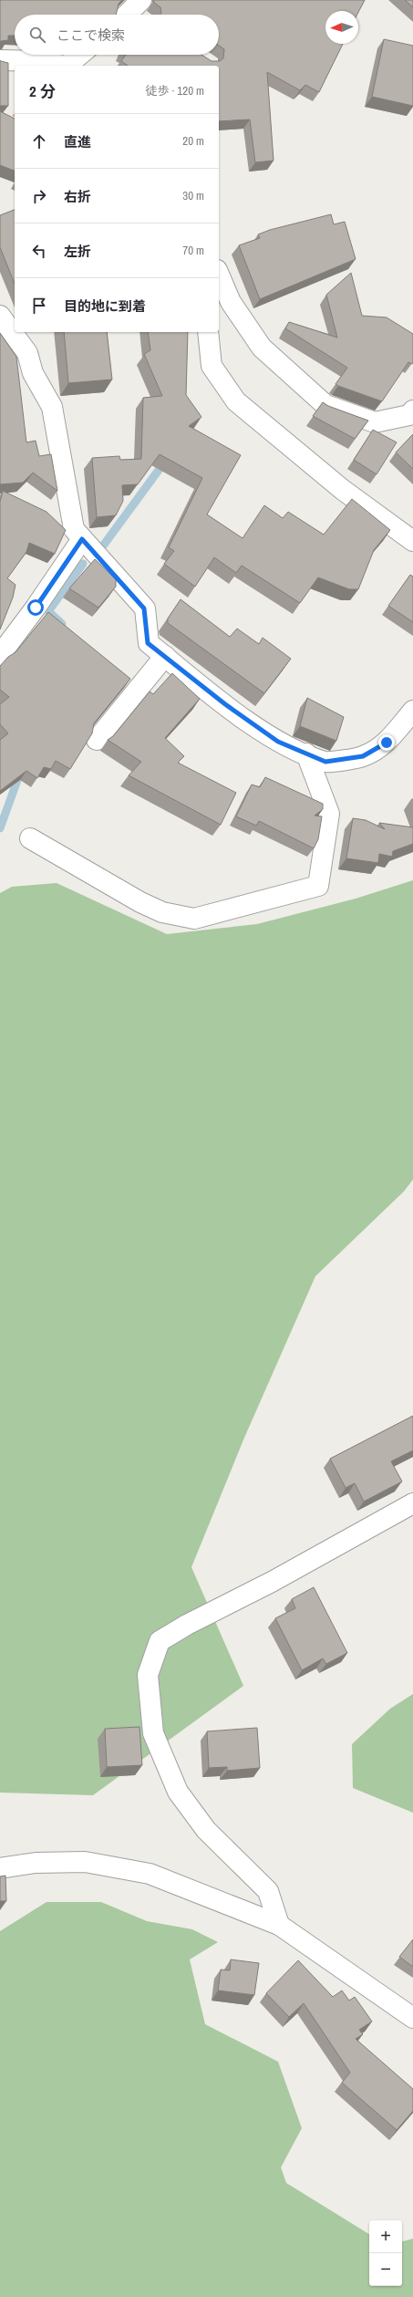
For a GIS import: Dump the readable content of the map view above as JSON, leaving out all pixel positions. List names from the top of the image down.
{
  "north": "left",
  "page": {
    "search": "ここで検索",
    "heading": ["2 分", "徒歩 · 120 m"],
    "list": [
      ["直進", "20 m"],
      ["右折", "30 m"],
      ["左折", "70 m"],
      "目的地に到着"
    ],
    "map_buttons": ["+", "−"]
  }
}
